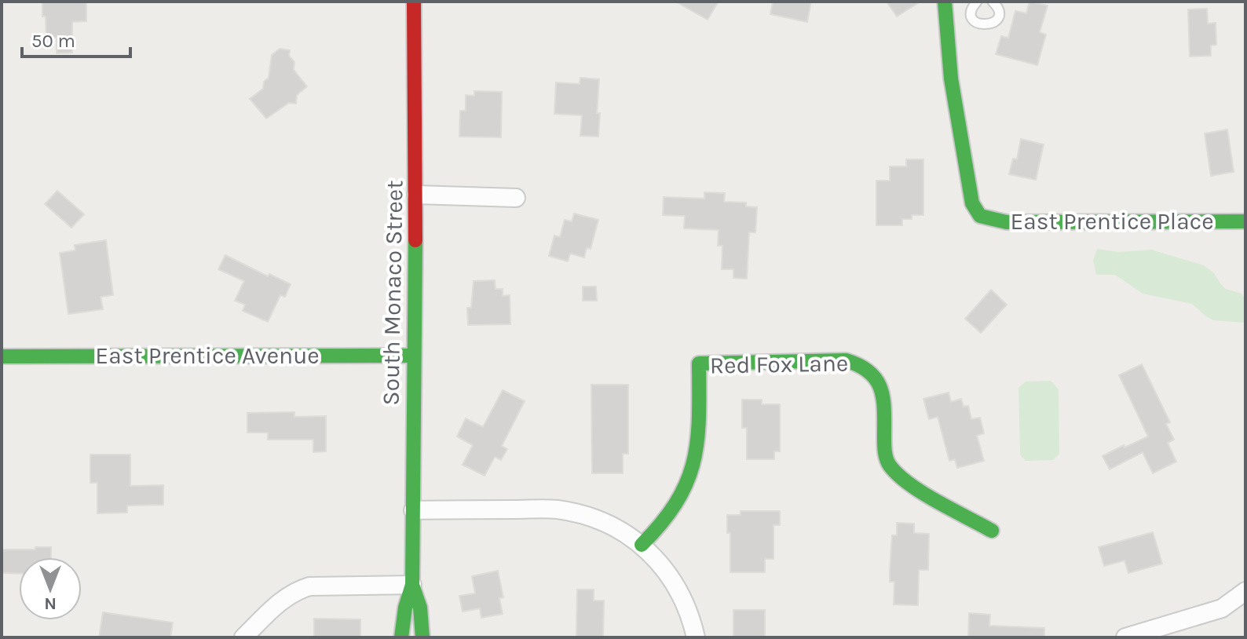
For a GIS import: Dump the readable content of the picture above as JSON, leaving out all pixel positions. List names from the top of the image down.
{
  "streets": {
    "street": [
      "East Prentice Place",
      "South Monaco Street",
      "East Prentice Avenue",
      "Red Fox Lane"
    ]
  },
  "crossings": [
    ["South Monaco Street", "East Prentice Avenue"]
  ],
  "scale_bar": "50 m",
  "north": "bottom"
}
